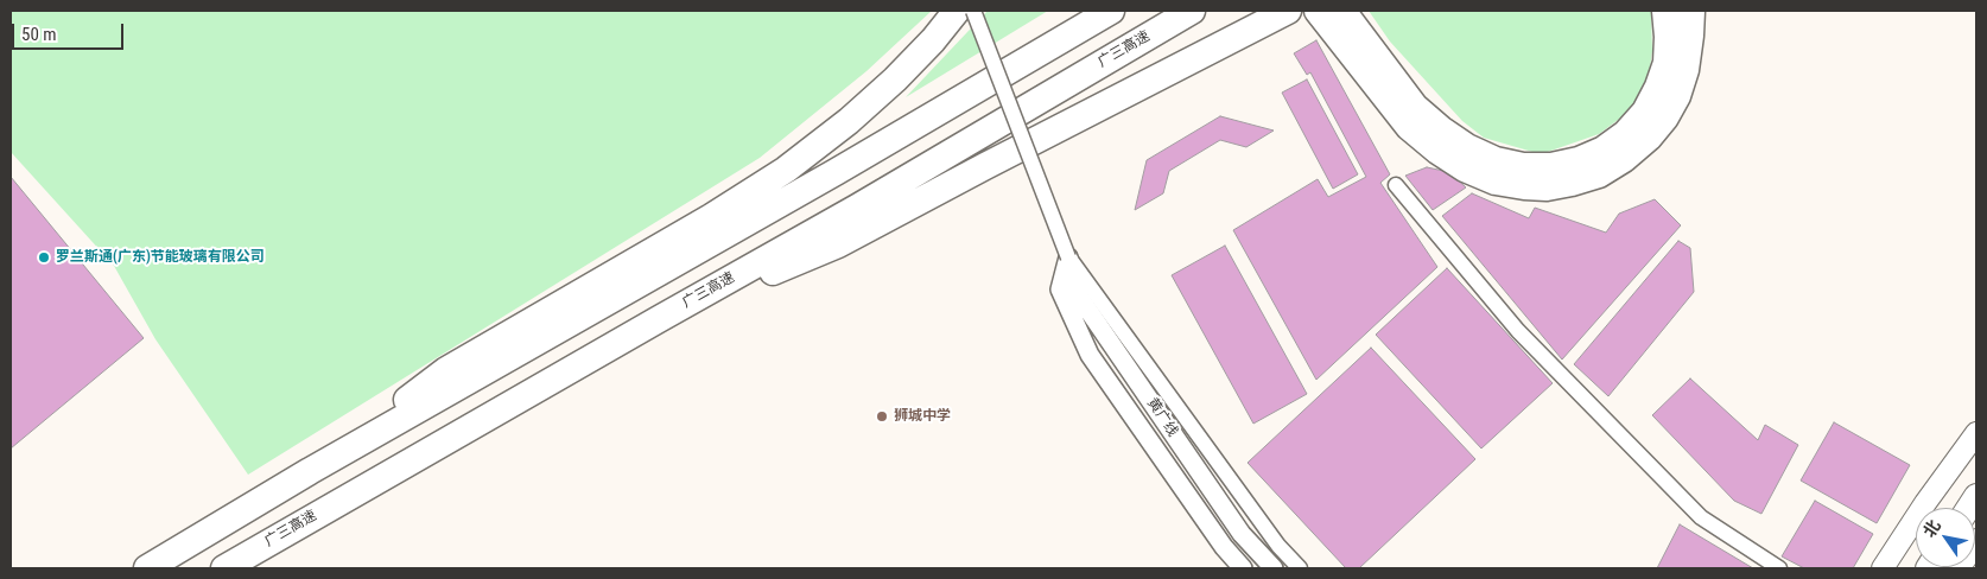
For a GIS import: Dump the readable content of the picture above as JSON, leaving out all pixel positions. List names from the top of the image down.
{
  "streets": {
    "highway": ["广三高速"],
    "street": ["黄广线"]
  },
  "places": ["罗兰斯通(广东)节能玻璃有限公司", "狮城中学"],
  "scale_bar": "50 m",
  "north": "top left"
}
